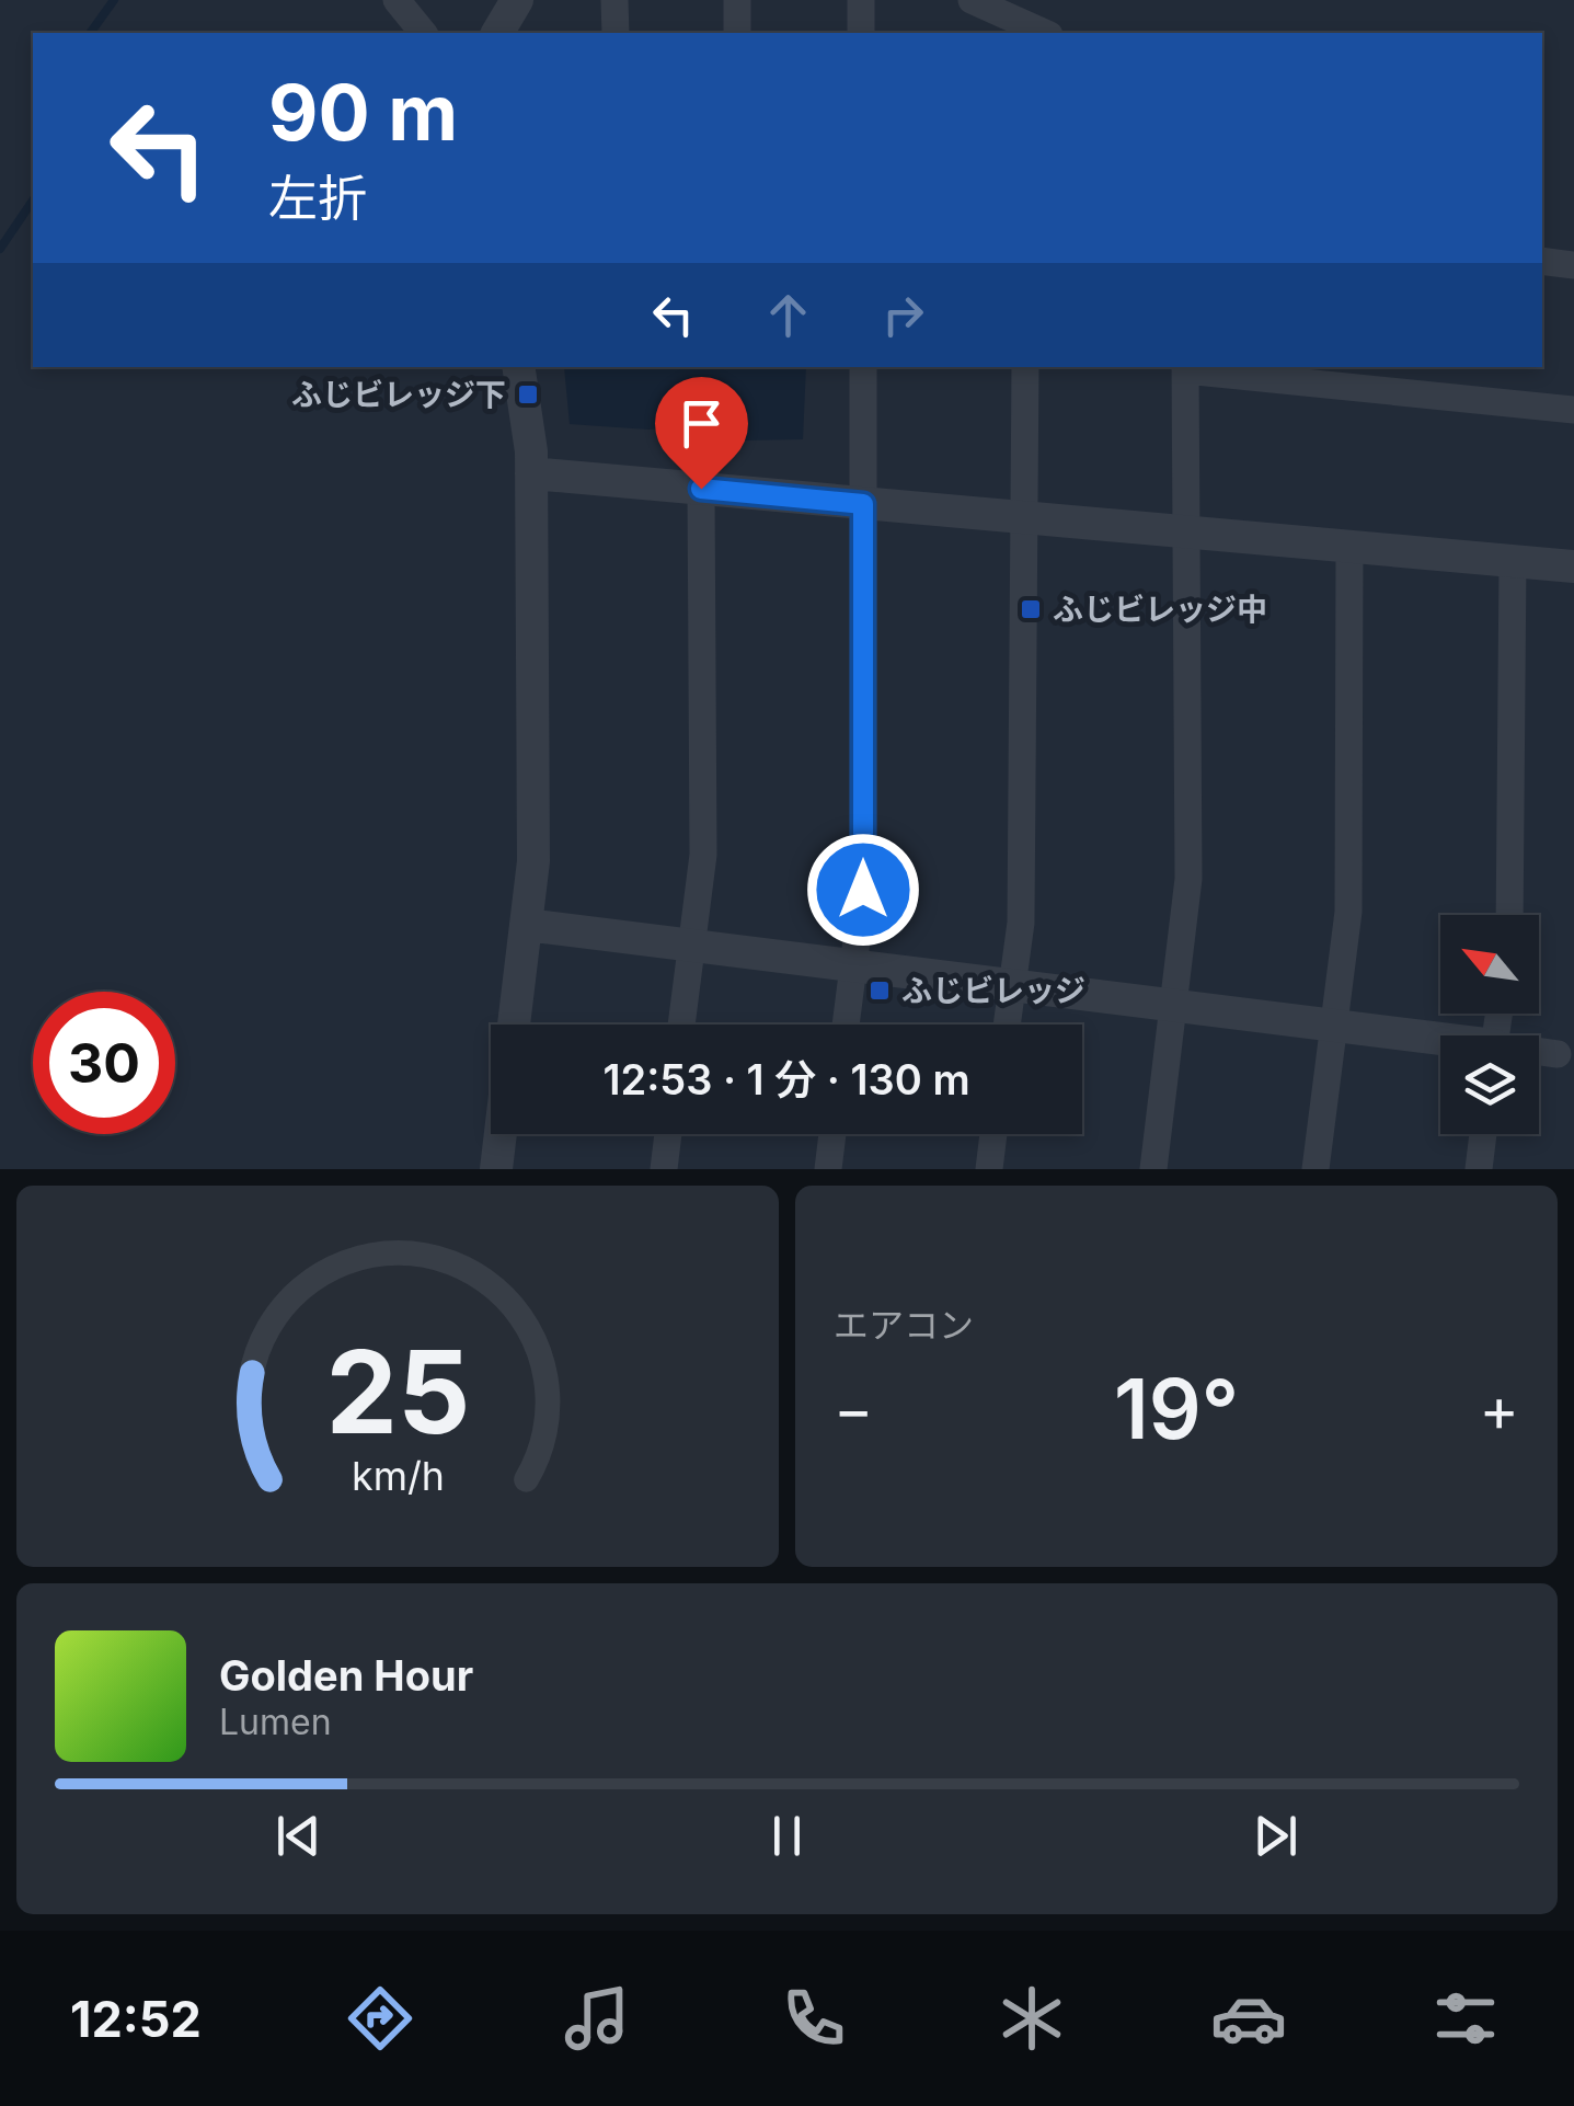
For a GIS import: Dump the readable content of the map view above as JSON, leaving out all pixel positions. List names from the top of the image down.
{
  "places": {
    "transit": ["ふじビレッジ下", "ふじビレッジ中", "ふじビレッジ"]
  },
  "north": "top left",
  "page": {
    "turn": ["90 m", "左折"],
    "limit": "30",
    "trip": "12:53 · 1 分 · 130 m",
    "tile": "エアコン",
    "heat": ["−", "19°", "+"],
    "song": ["Golden Hour", "Lumen"],
    "tabs": "12:52",
    "gauge": ["25", "km/h"]
  }
}
